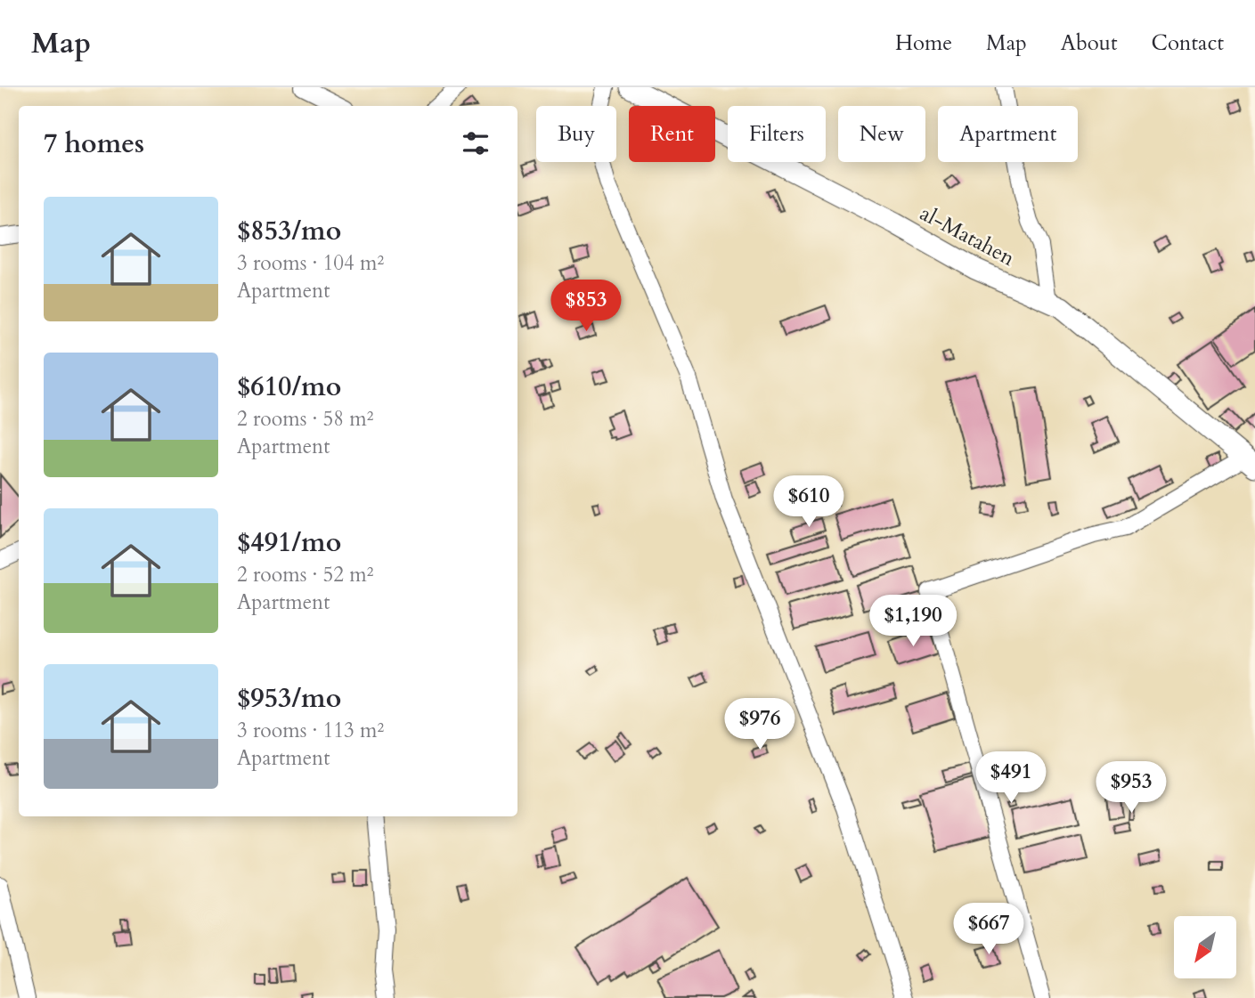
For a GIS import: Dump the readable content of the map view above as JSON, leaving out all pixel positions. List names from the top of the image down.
{
  "streets": {
    "main road": ["al-Matahen"]
  },
  "north": "bottom left",
  "page": {
    "header": "Map",
    "nav": [
      "Home",
      "Map",
      "About",
      "Contact"
    ],
    "chip": [
      "Buy",
      "Rent",
      "Filters",
      "New",
      "Apartment"
    ],
    "heading": "7 homes",
    "list": [
      {
        "name": "$853/mo",
        "note": "3 rooms · 104 m² · Apartment"
      },
      {
        "name": "$610/mo",
        "note": "2 rooms · 58 m² · Apartment"
      },
      {
        "name": "$491/mo",
        "note": "2 rooms · 52 m² · Apartment"
      },
      {
        "name": "$953/mo",
        "note": "3 rooms · 113 m² · Apartment"
      }
    ],
    "price": [
      "$853",
      "$610",
      "$1,190",
      "$976",
      "$491",
      "$953",
      "$667"
    ]
  }
}
